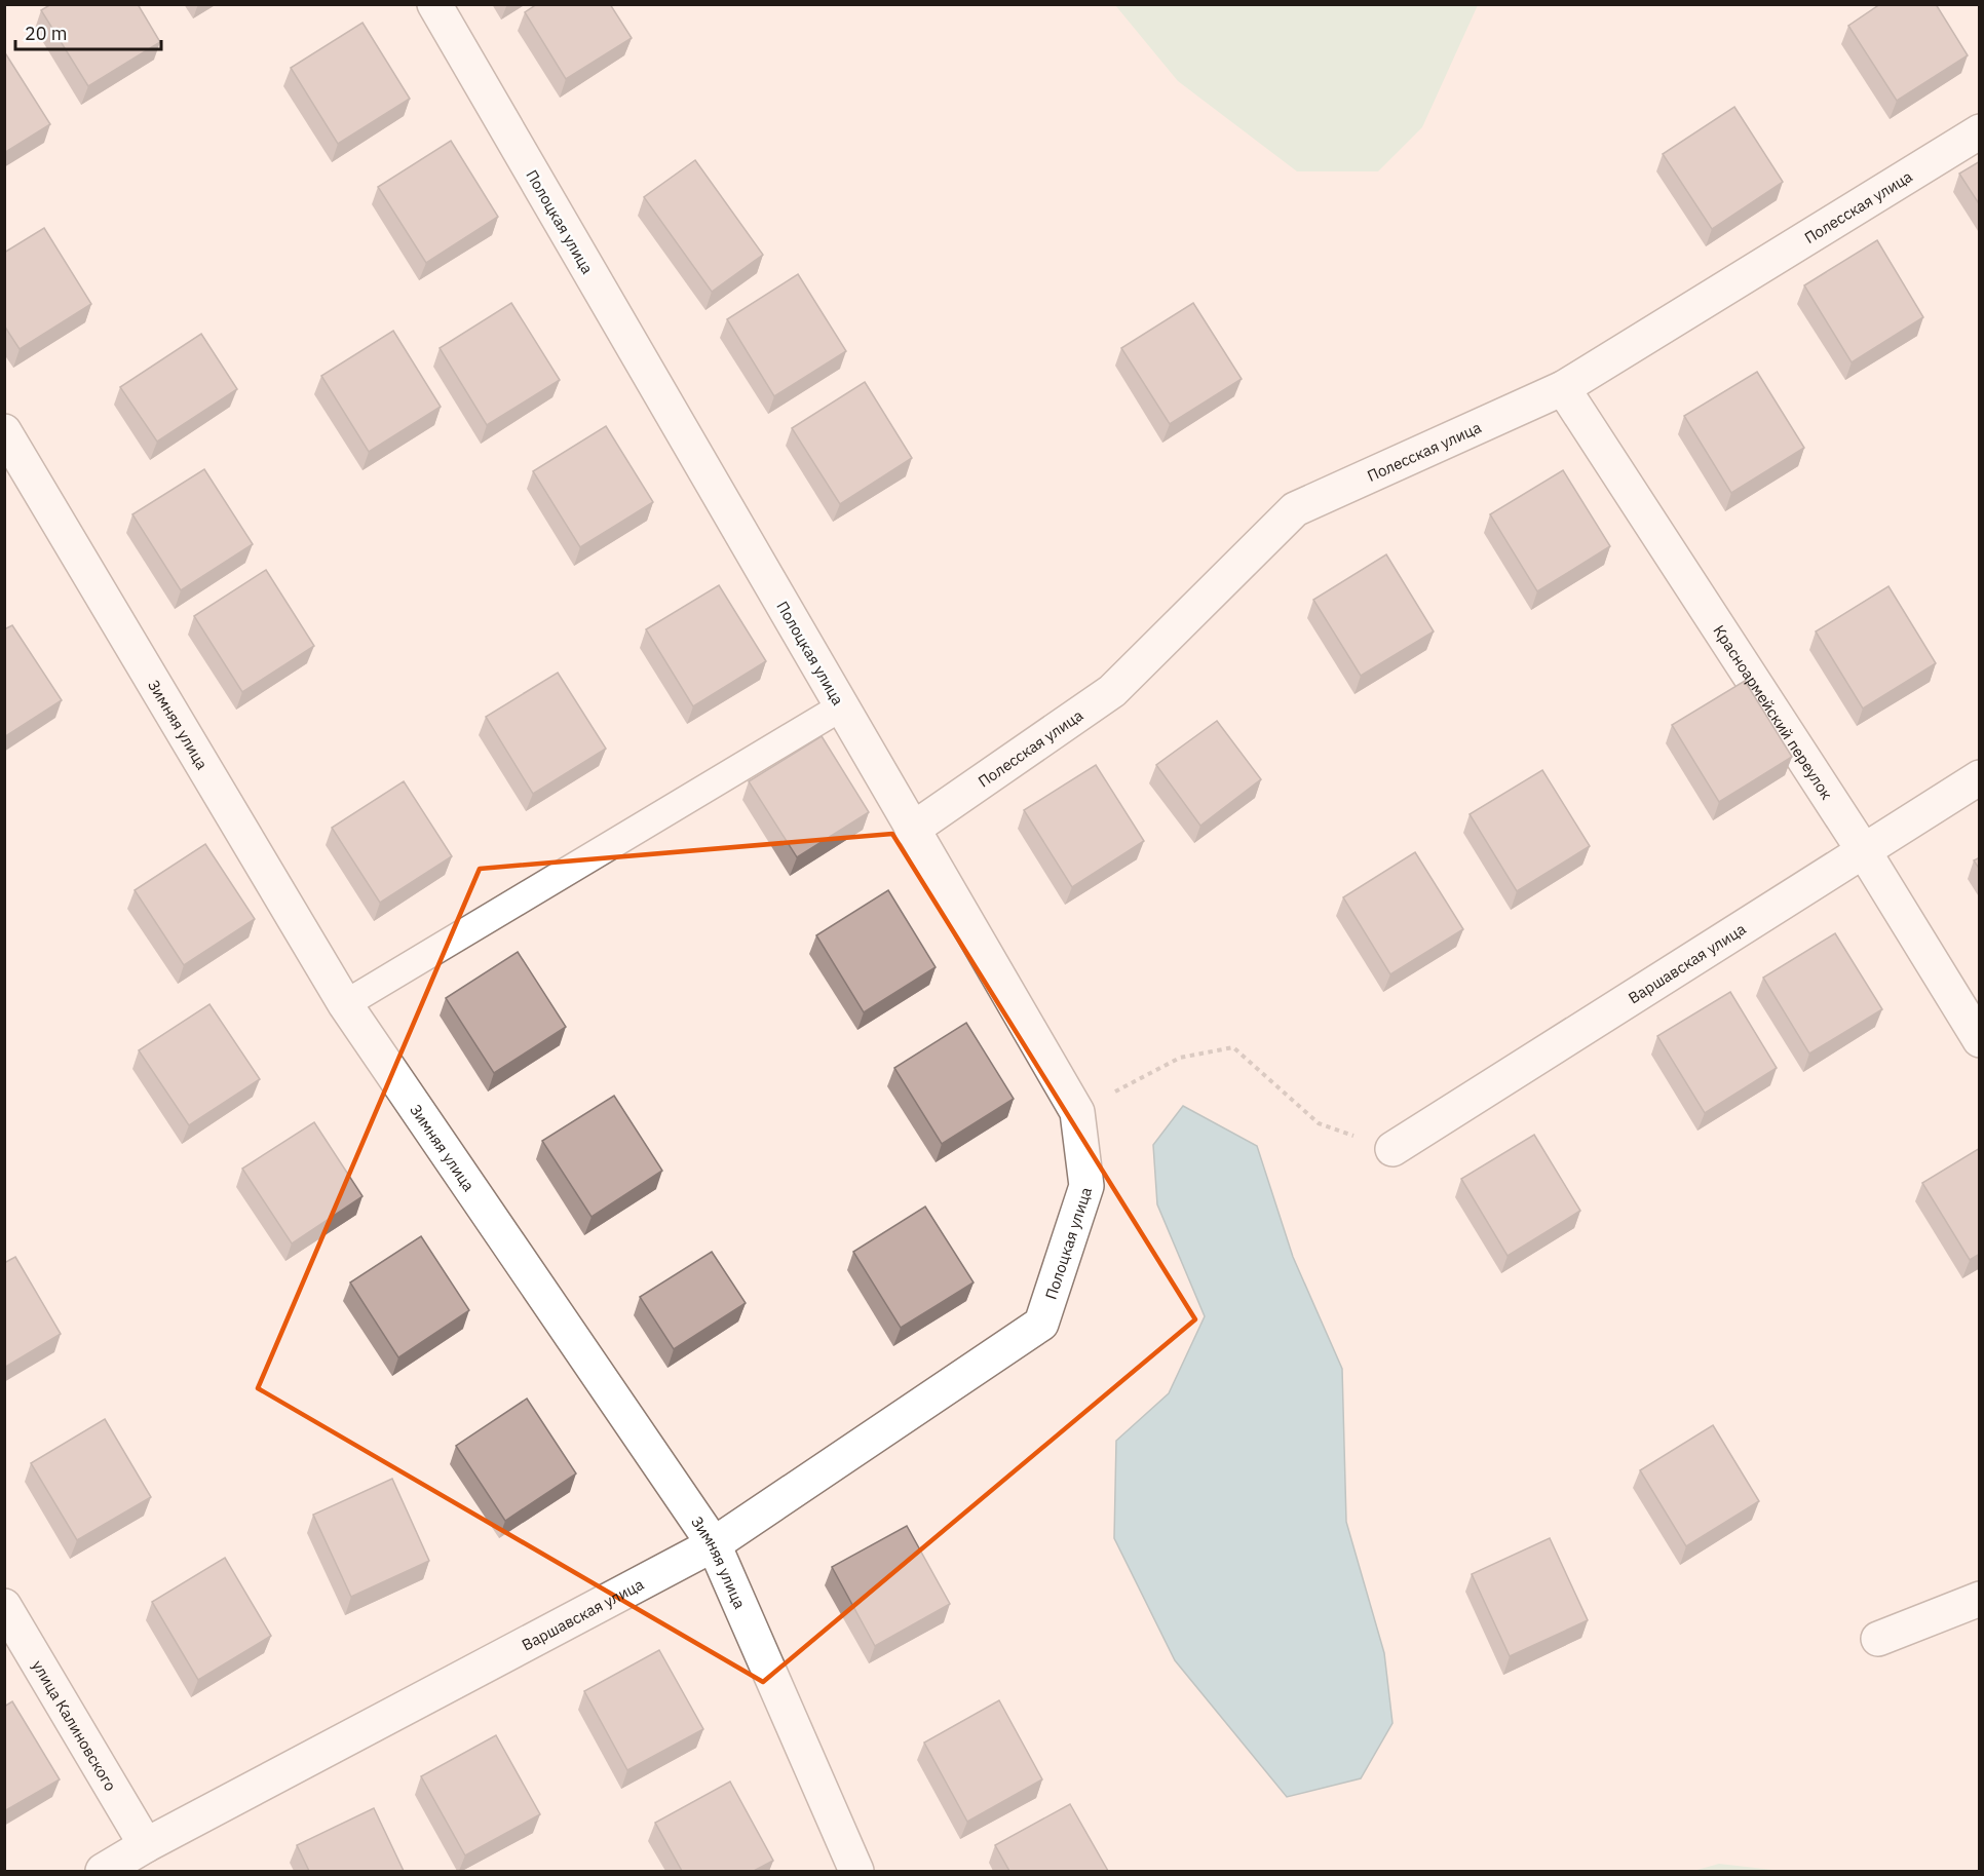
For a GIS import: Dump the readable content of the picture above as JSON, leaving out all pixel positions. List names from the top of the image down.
{
  "streets": {
    "street": [
      "Полесская улица",
      "Полоцкая улица",
      "Красноармейский переулок",
      "Зимняя улица",
      "Варшавская улица",
      "улица Калиновского"
    ]
  },
  "crossings": [
    ["Полесская улица", "Полоцкая улица"],
    ["Полесская улица", "Красноармейский переулок"],
    ["Полоцкая улица", "Варшавская улица"],
    ["Красноармейский переулок", "Варшавская улица"],
    ["Зимняя улица", "Варшавская улица"],
    ["Варшавская улица", "улица Калиновского"]
  ],
  "scale_bar": "20 m"
}
